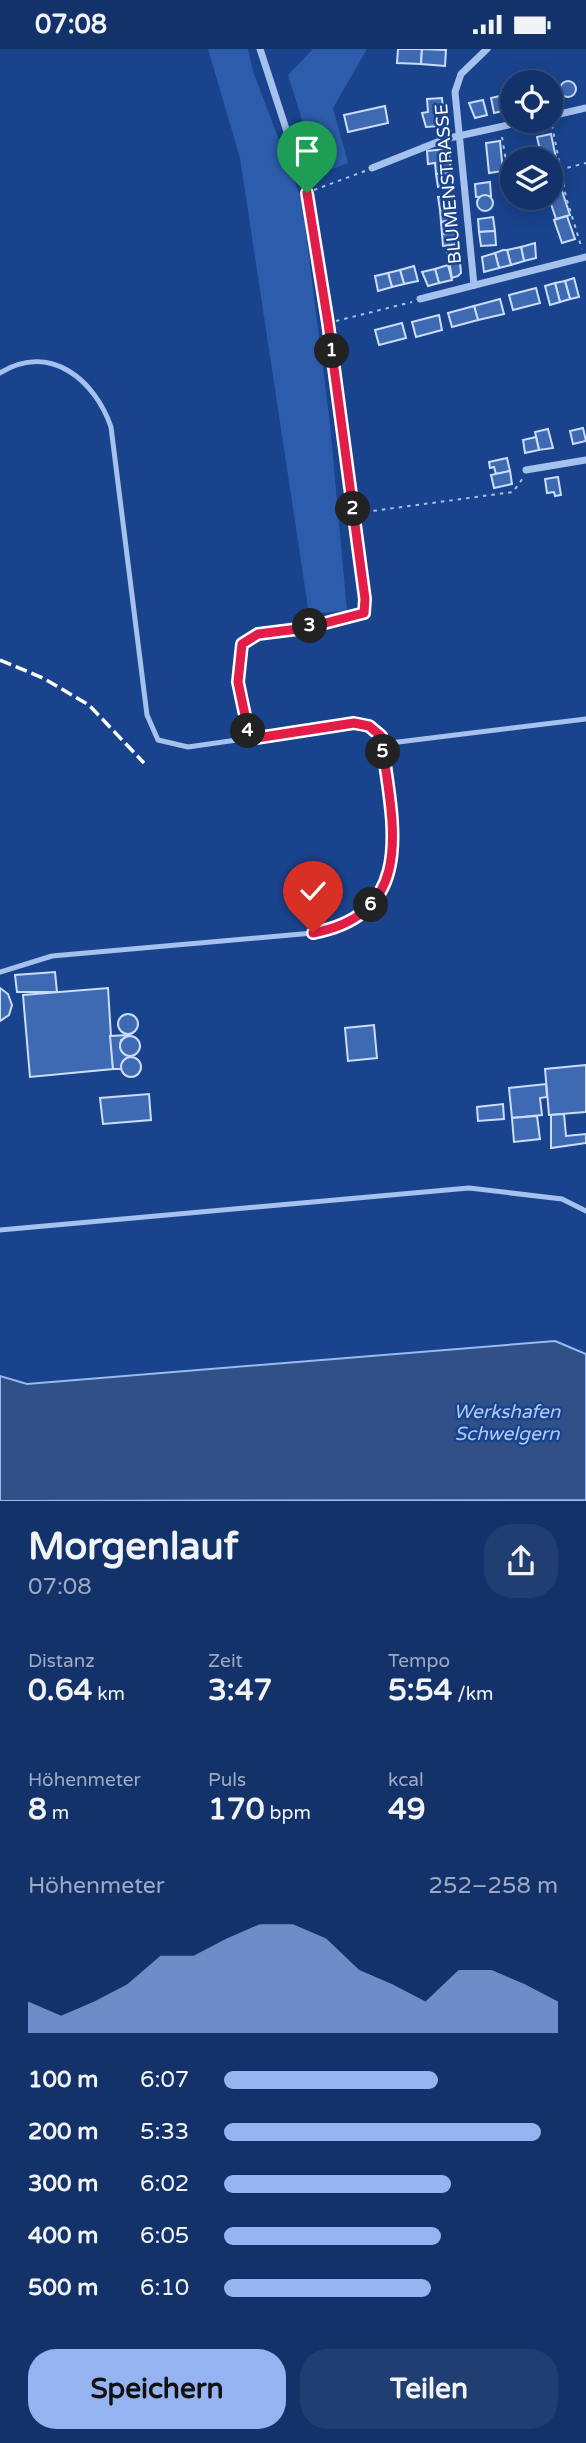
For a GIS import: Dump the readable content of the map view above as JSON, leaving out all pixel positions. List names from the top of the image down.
{
  "streets": {
    "street": ["BLUMENSTRASSE"]
  },
  "water": ["Werkshafen Schwelgern"],
  "page": {
    "status": "07:08",
    "pins": [
      "1",
      "2",
      "3",
      "4",
      "5",
      "6"
    ],
    "heading": ["Morgenlauf", "07:08"],
    "stats": [
      ["Distanz", "0.64 km"],
      ["Zeit", "3:47"],
      ["Tempo", "5:54 /km"],
      ["Höhenmeter", "8 m"],
      ["Puls", "170 bpm"],
      ["kcal", "49"]
    ],
    "chart": ["Höhenmeter", "252–258 m"],
    "list": [
      {
        "name": "100 m",
        "note": "6:07"
      },
      {
        "name": "200 m",
        "note": "5:33"
      },
      {
        "name": "300 m",
        "note": "6:02"
      },
      {
        "name": "400 m",
        "note": "6:05"
      },
      {
        "name": "500 m",
        "note": "6:10"
      }
    ],
    "buttons": ["Speichern", "Teilen"]
  }
}
